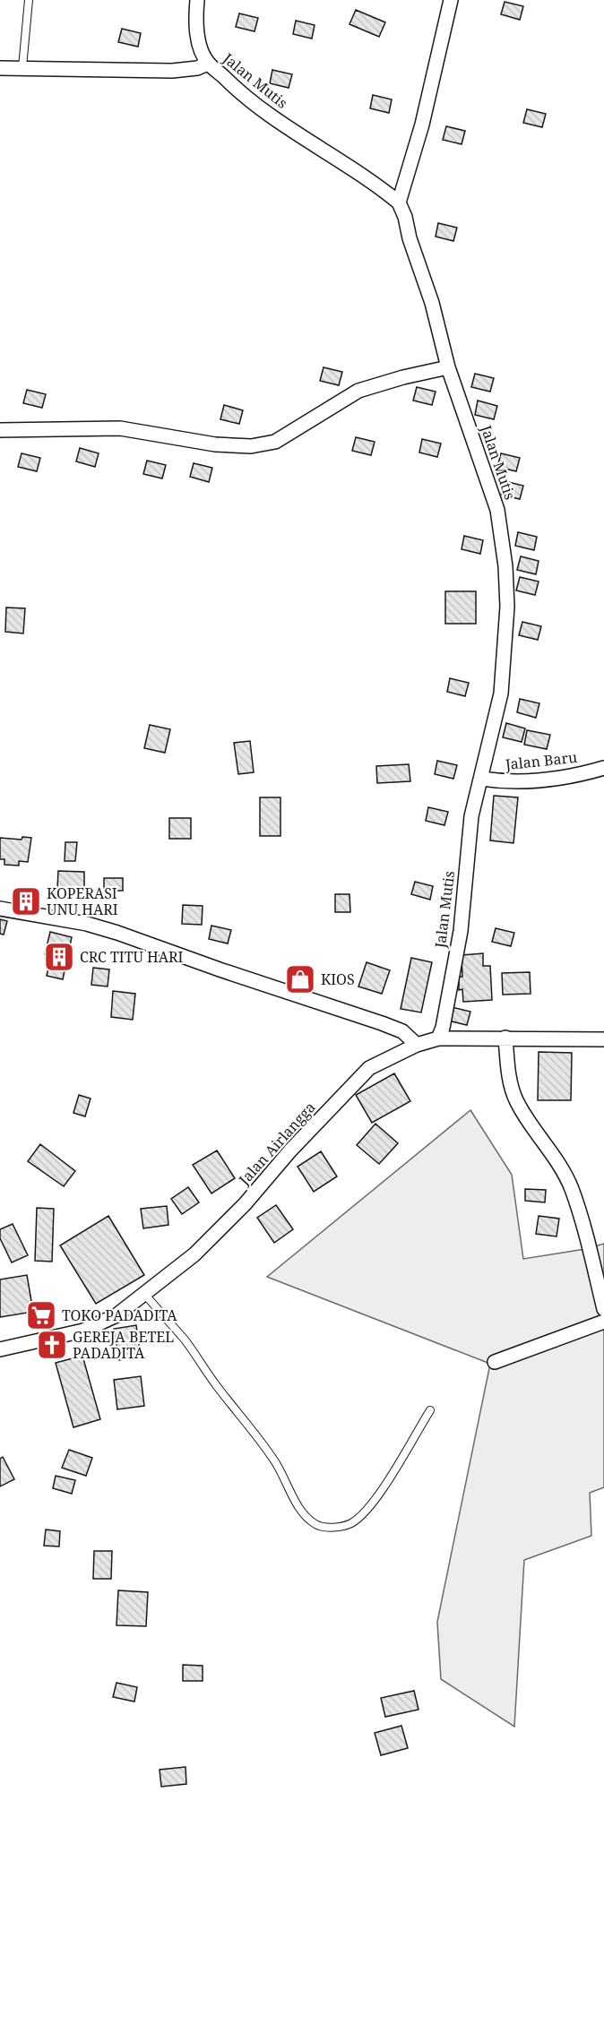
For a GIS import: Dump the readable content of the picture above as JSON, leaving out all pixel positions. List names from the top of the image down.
{
  "streets": {
    "street": ["Jalan Mutis", "Jalan Baru", "Jalan Airlangga"]
  },
  "crossings": [
    ["Jalan Mutis", "Jalan Baru"],
    ["Jalan Mutis", "Jalan Airlangga"]
  ],
  "places": {
    "building": ["KOPERASI UNU HARI", "CRC TITU HARI"],
    "shop": ["KIOS"],
    "supermarket": ["TOKO PADADITA"],
    "church": ["GEREJA BETEL PADADITA"]
  }
}
